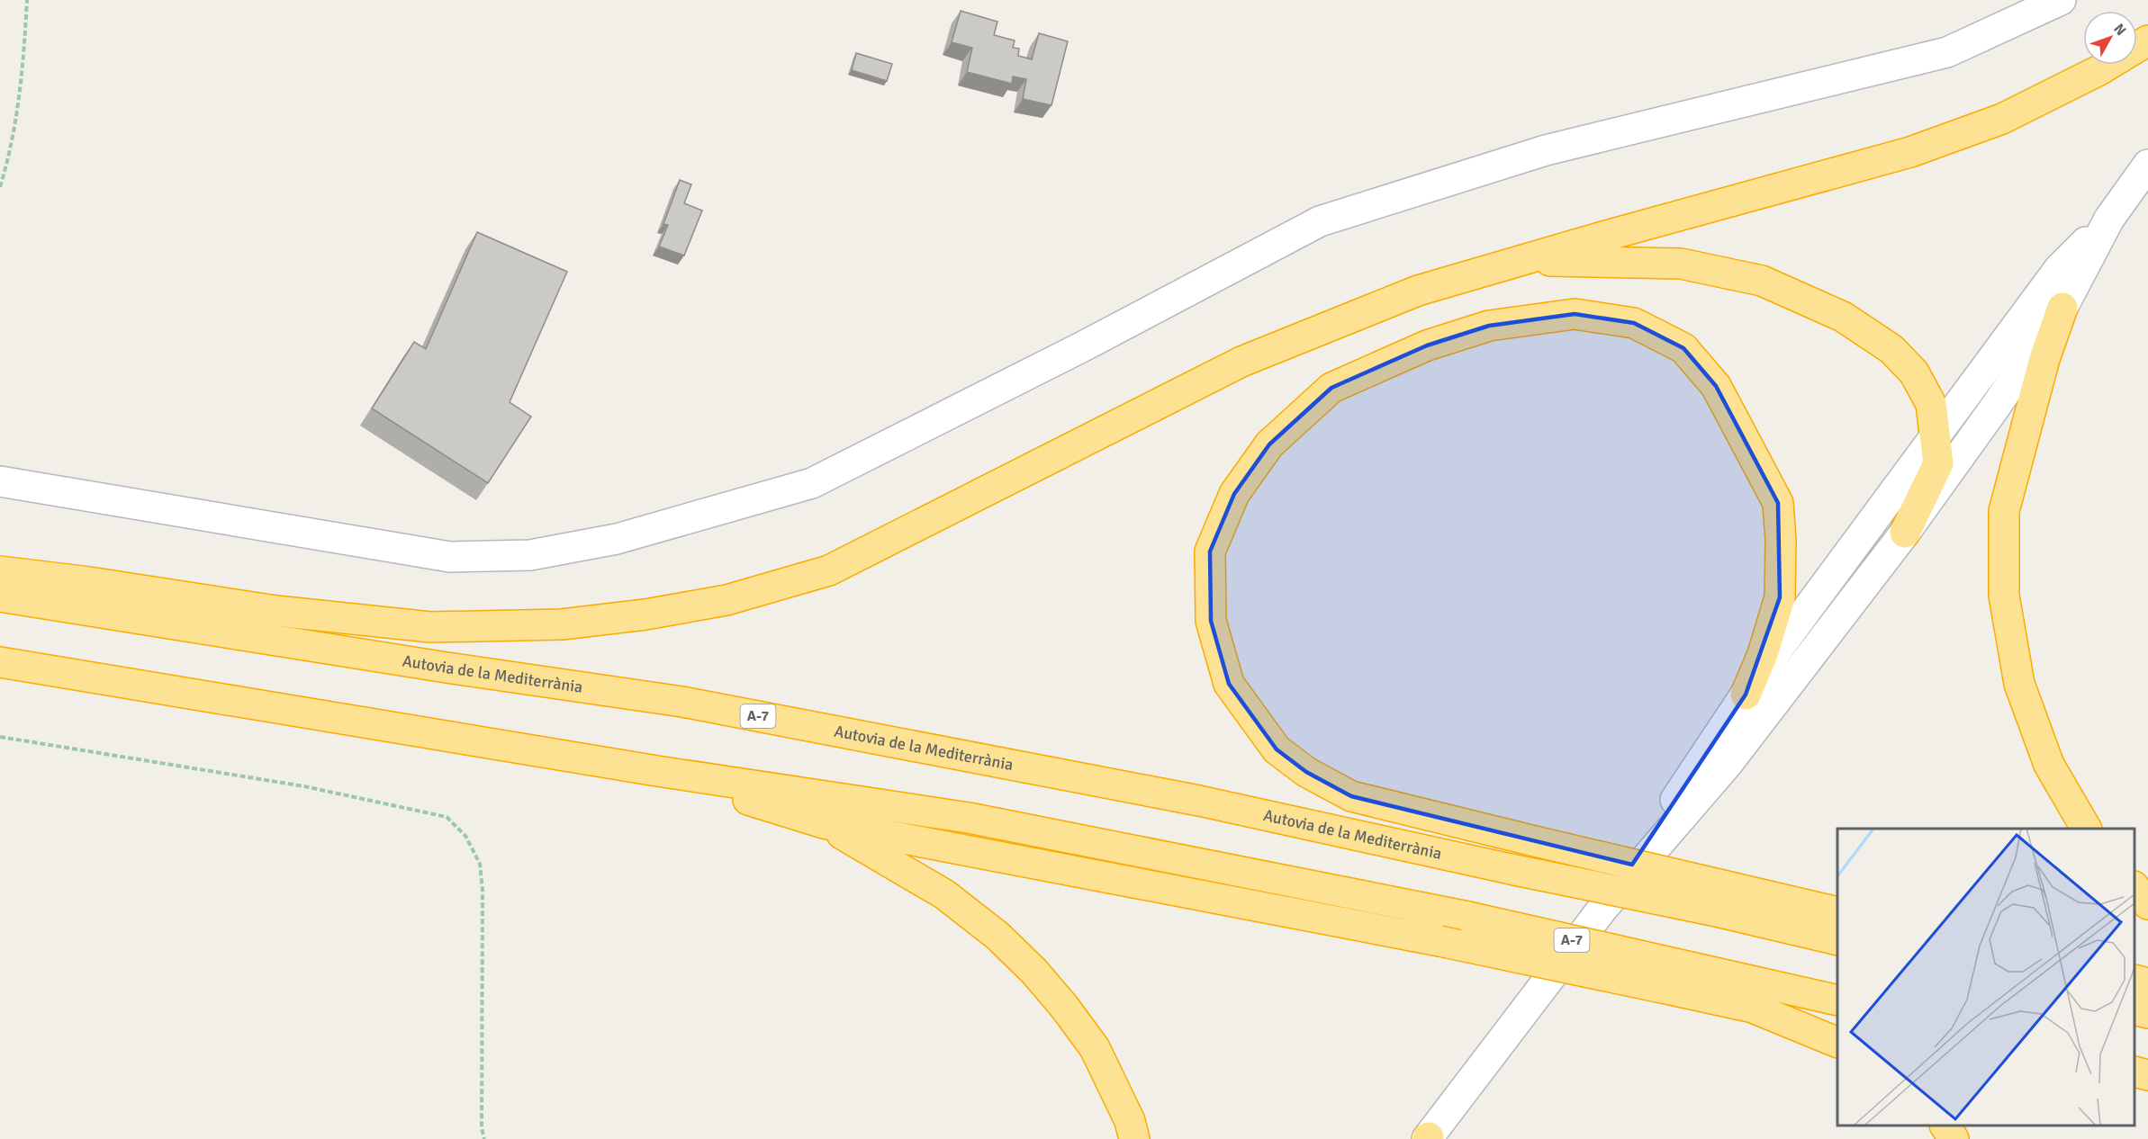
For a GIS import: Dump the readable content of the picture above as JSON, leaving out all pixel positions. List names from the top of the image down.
{
  "streets": {
    "highway": ["Autovia de la Mediterrània", "A-7"]
  },
  "north": "top right"
}
